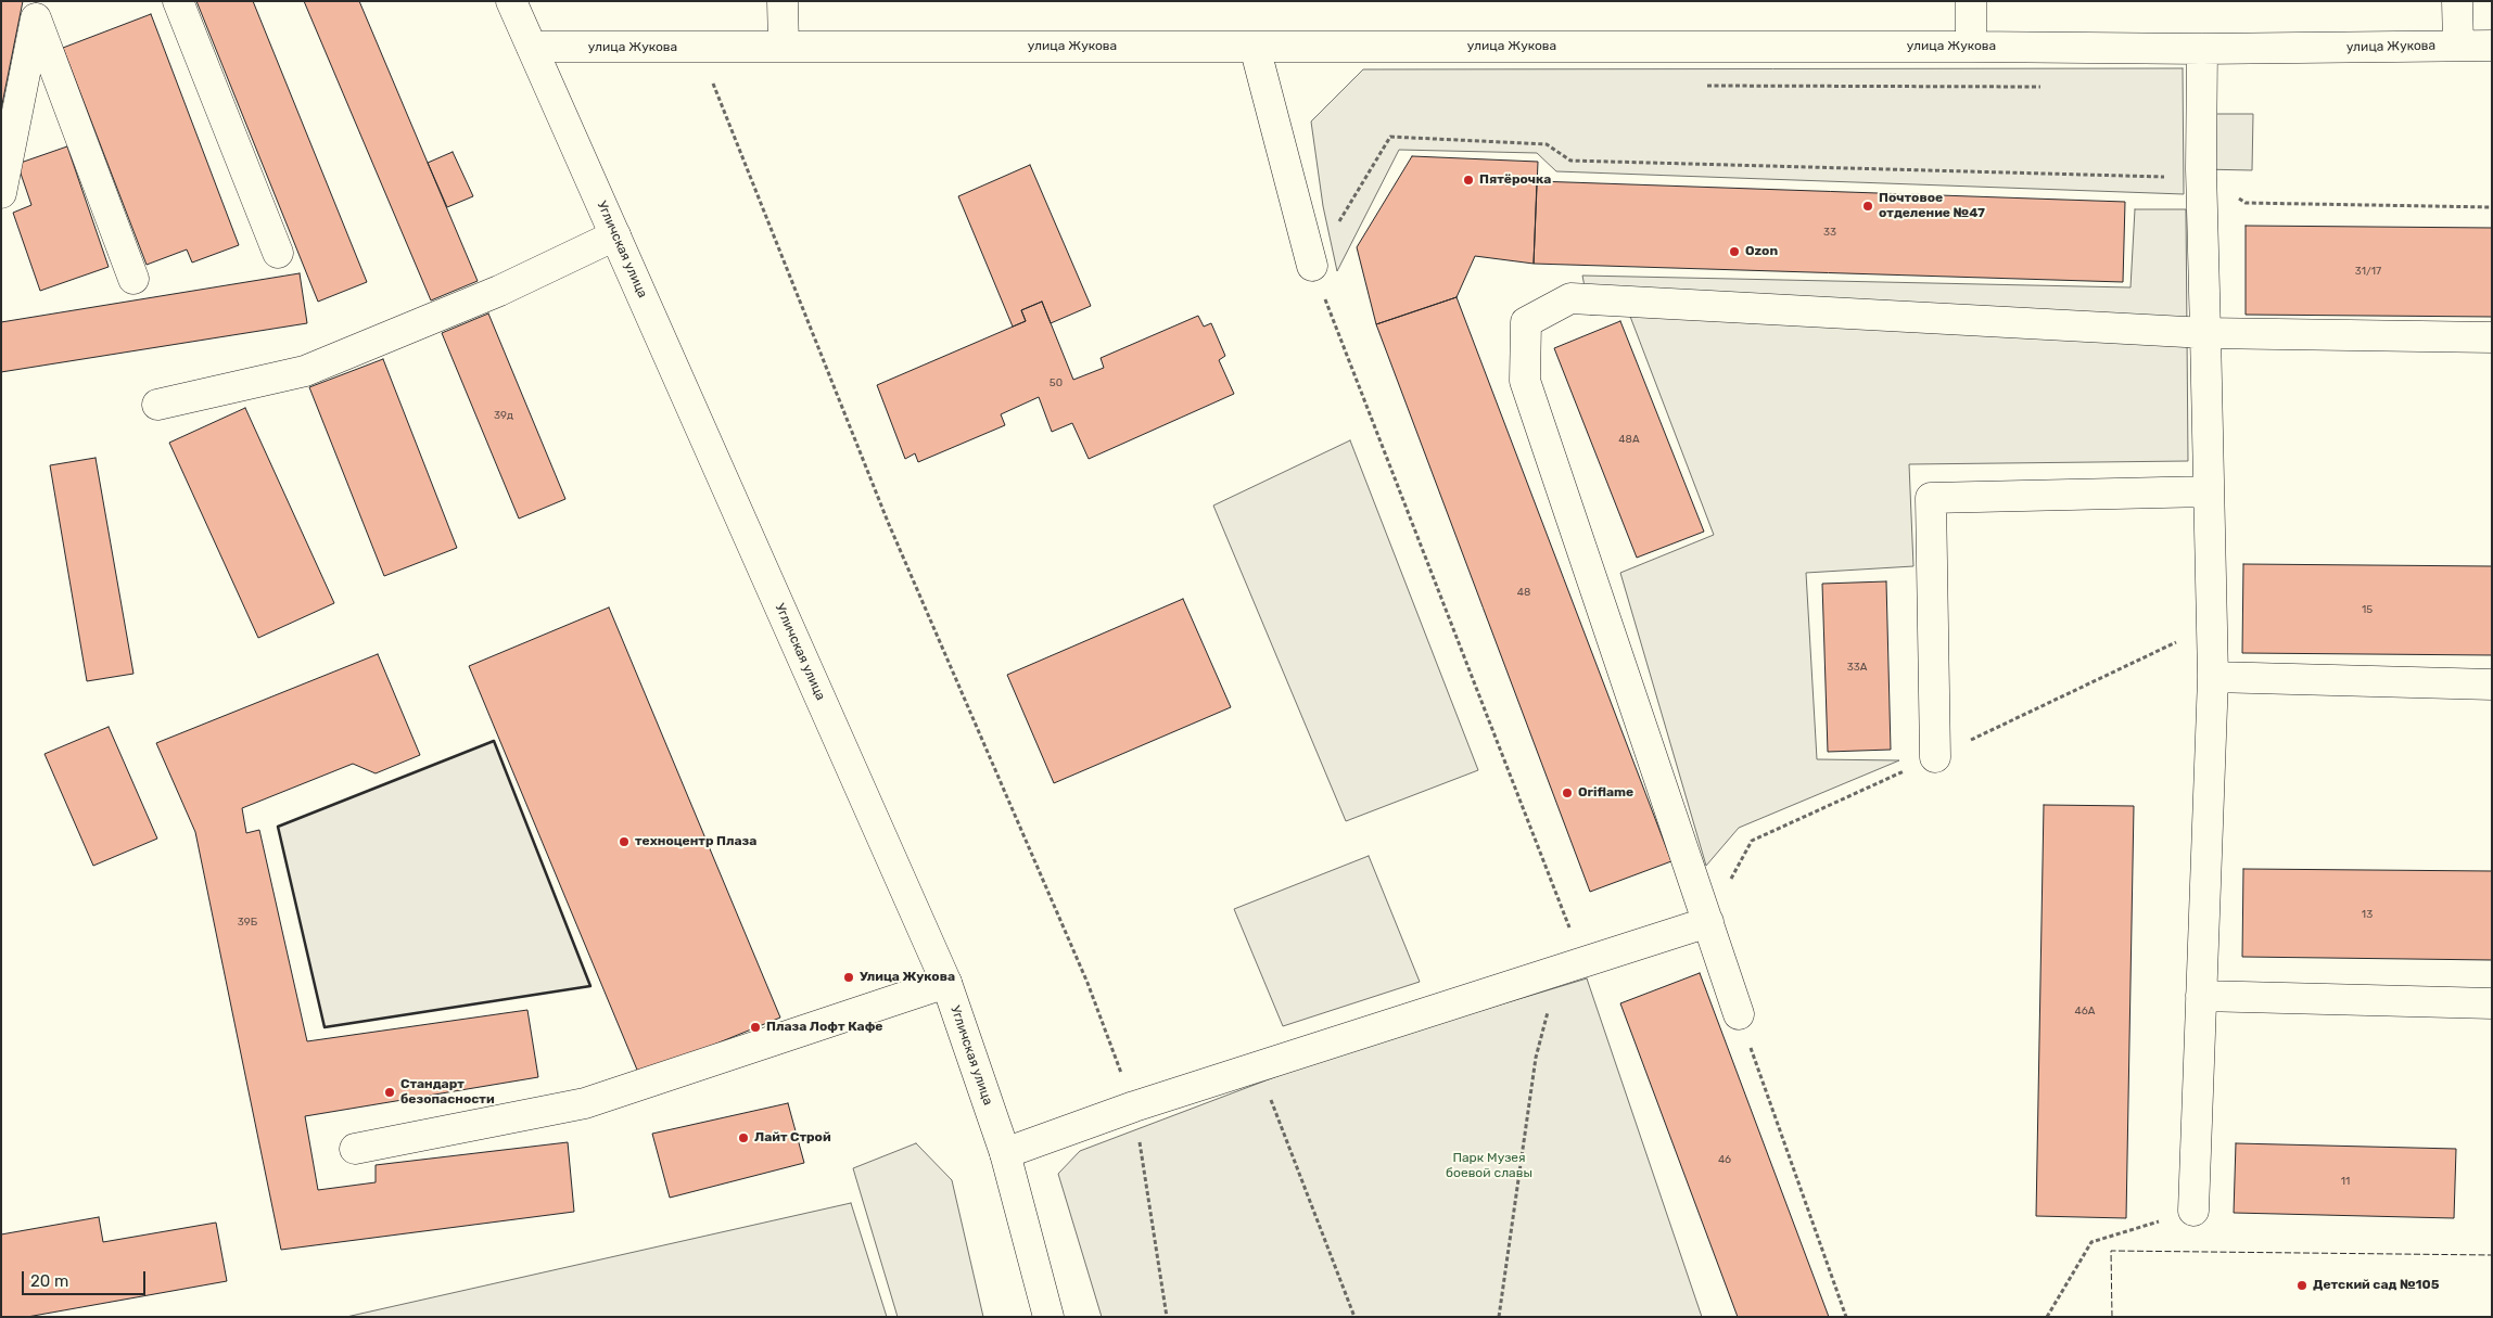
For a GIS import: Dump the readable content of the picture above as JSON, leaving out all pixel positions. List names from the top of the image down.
{
  "streets": {
    "street": ["улица Жукова", "Угличская улица"]
  },
  "crossings": [
    ["улица Жукова", "Угличская улица"]
  ],
  "parks": ["Парк Музея боевой славы"],
  "places": [
    "Пятёрочка",
    "Почтовое отделение №47",
    "Ozon",
    "Oriflame",
    "техноцентр Плаза",
    "Улица Жукова",
    "Плаза Лофт Кафе",
    "Стандарт безопасности",
    "Лайт Строй",
    "Детский сад №105"
  ],
  "house_numbers": [
    "33",
    "31/17",
    "50",
    "39д",
    "48А",
    "48",
    "15",
    "33А",
    "13",
    "39Б",
    "46А",
    "46",
    "11"
  ],
  "scale_bar": "20 m"
}
